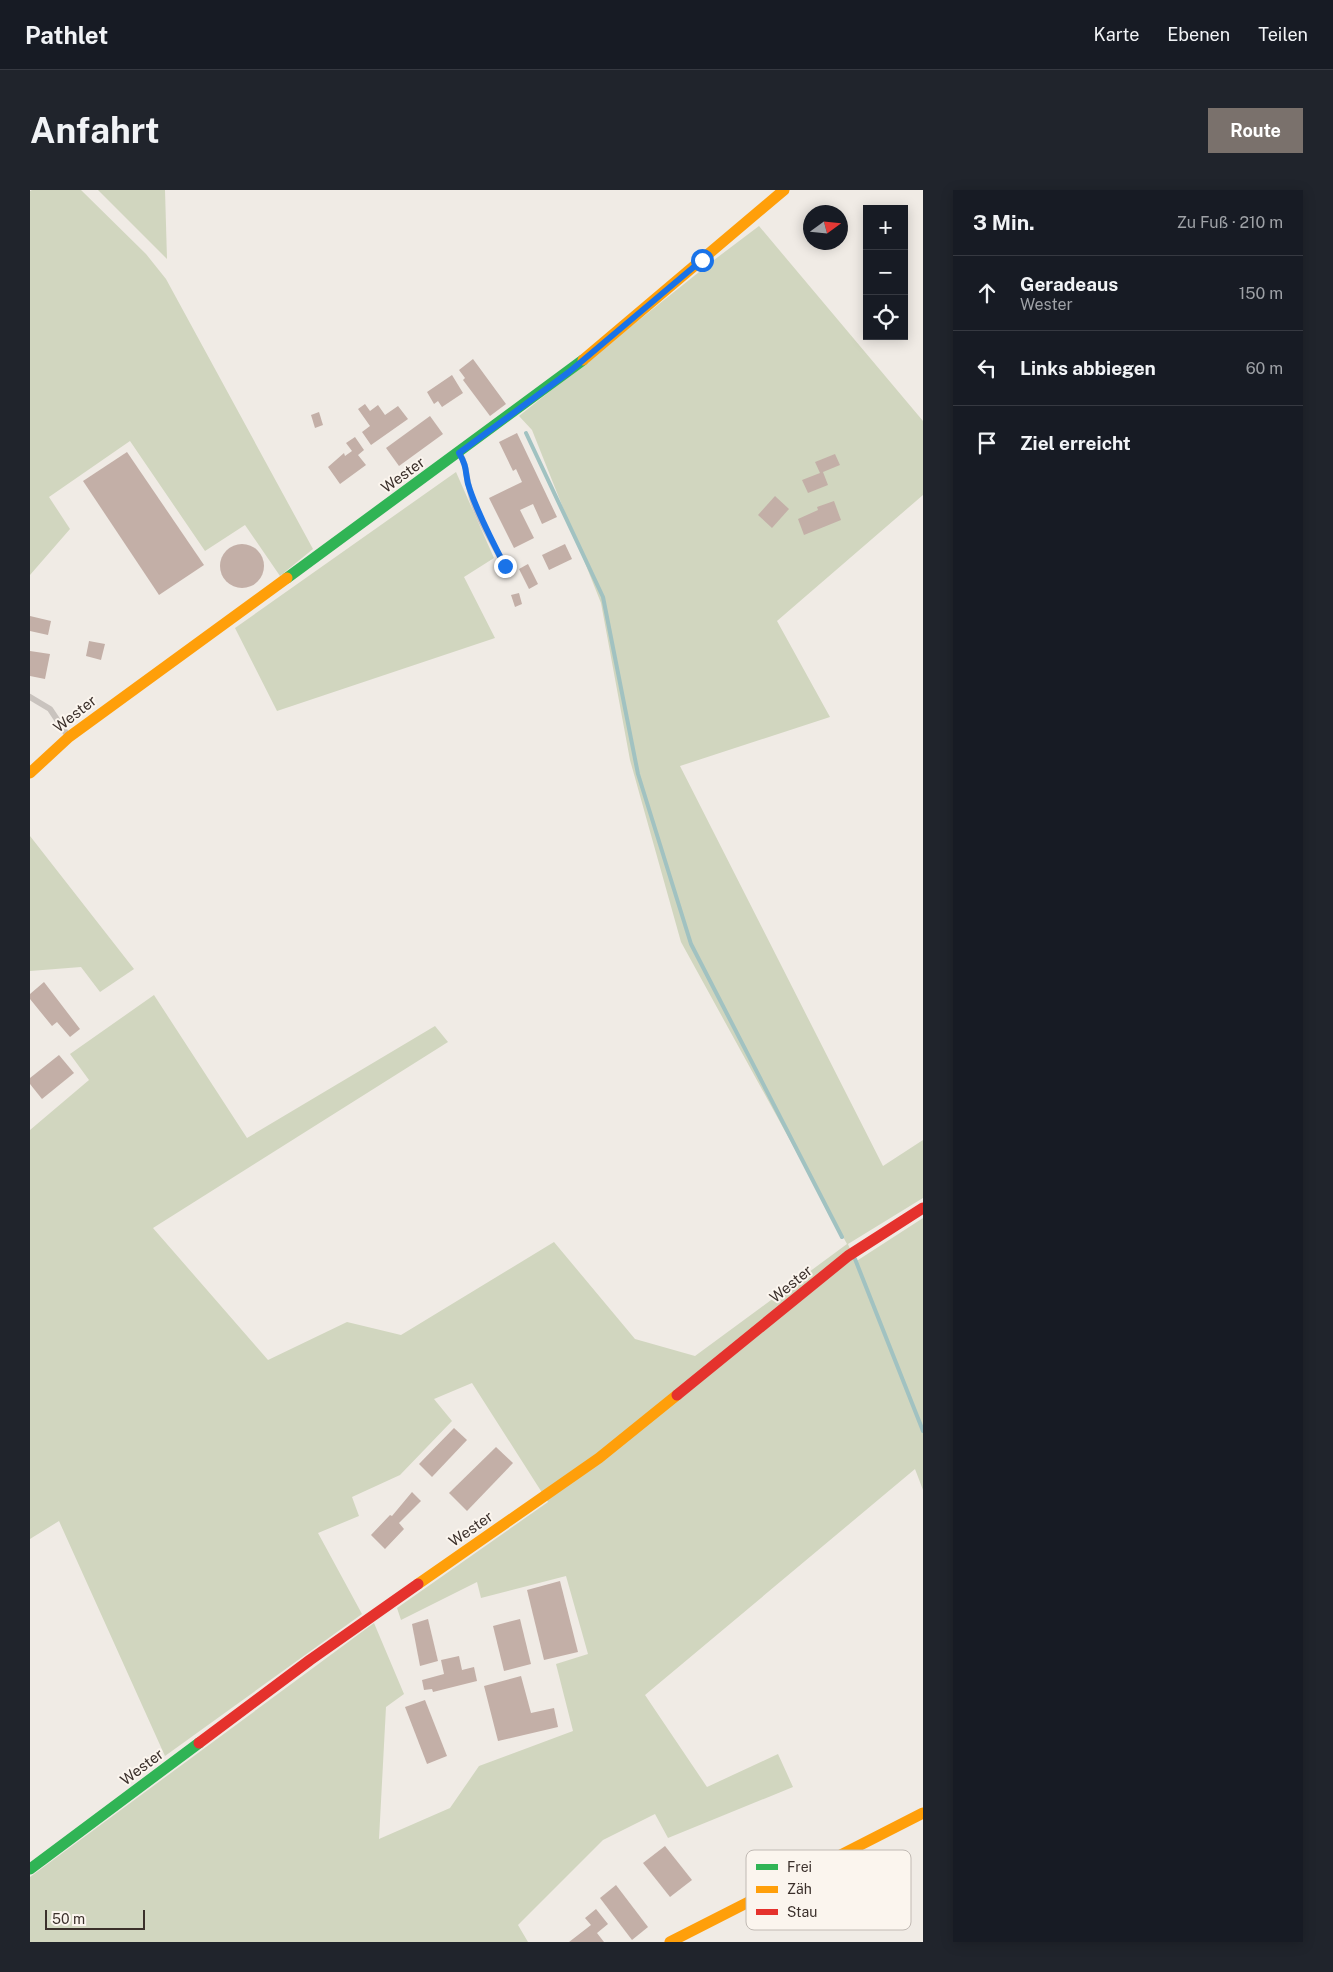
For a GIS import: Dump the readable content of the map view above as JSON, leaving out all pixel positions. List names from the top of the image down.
{
  "streets": {
    "street": ["Wester"]
  },
  "legend": ["Frei", "Zäh", "Stau"],
  "scale_bar": "50 m",
  "north": "right",
  "page": {
    "header": "Pathlet",
    "nav": ["Karte", "Ebenen", "Teilen"],
    "buttons": "Route",
    "title": "Anfahrt",
    "heading": ["3 Min.", "Zu Fuß · 210 m"],
    "map_buttons": ["+", "−"],
    "list": [
      ["Geradeaus", "Wester", "150 m"],
      ["Links abbiegen", "60 m"],
      "Ziel erreicht"
    ],
    "scale": "50 m"
  }
}
